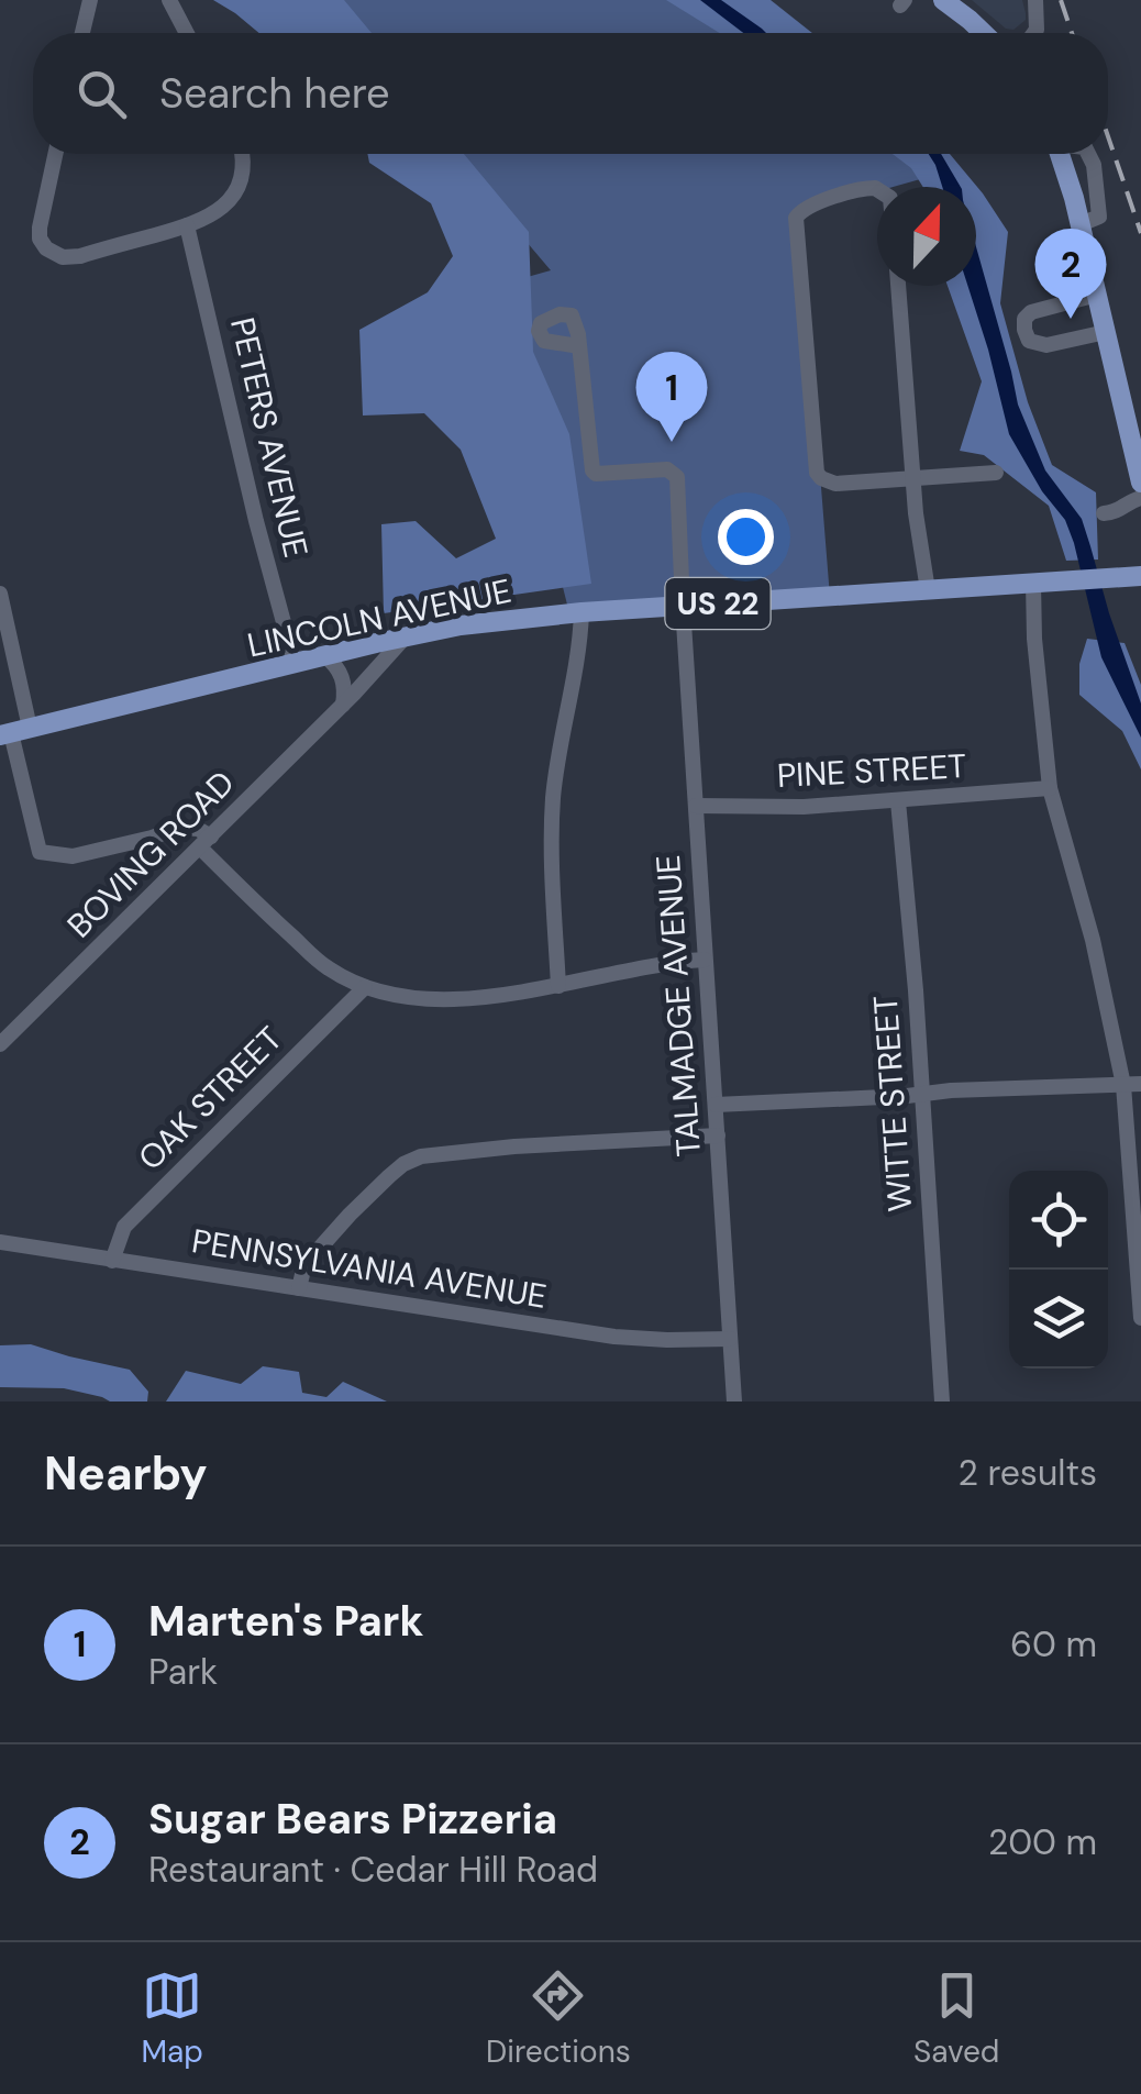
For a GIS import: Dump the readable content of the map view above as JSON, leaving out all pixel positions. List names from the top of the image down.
{
  "streets": {
    "main road": ["US 22", "LINCOLN AVENUE"],
    "street": [
      "PETERS AVENUE",
      "PINE STREET",
      "BOVING ROAD",
      "TALMADGE AVENUE",
      "OAK STREET",
      "WITTE STREET",
      "PENNSYLVANIA AVENUE"
    ]
  },
  "crossings": [
    ["PETERS AVENUE", "LINCOLN AVENUE"],
    ["LINCOLN AVENUE", "BOVING ROAD"],
    ["LINCOLN AVENUE", "TALMADGE AVENUE"],
    ["PINE STREET", "TALMADGE AVENUE"],
    ["PINE STREET", "WITTE STREET"],
    ["TALMADGE AVENUE", "PENNSYLVANIA AVENUE"],
    ["OAK STREET", "PENNSYLVANIA AVENUE"]
  ],
  "north": "top",
  "page": {
    "search": "Search here",
    "pins": ["2", "1"],
    "heading": ["Nearby", "2 results"],
    "list": [
      {
        "mark": "1",
        "name": "Marten's Park",
        "note": "Park",
        "value": "60 m"
      },
      {
        "mark": "2",
        "name": "Sugar Bears Pizzeria",
        "note": "Restaurant · Cedar Hill Road",
        "value": "200 m"
      }
    ],
    "nav": ["Map", "Directions", "Saved"]
  }
}
